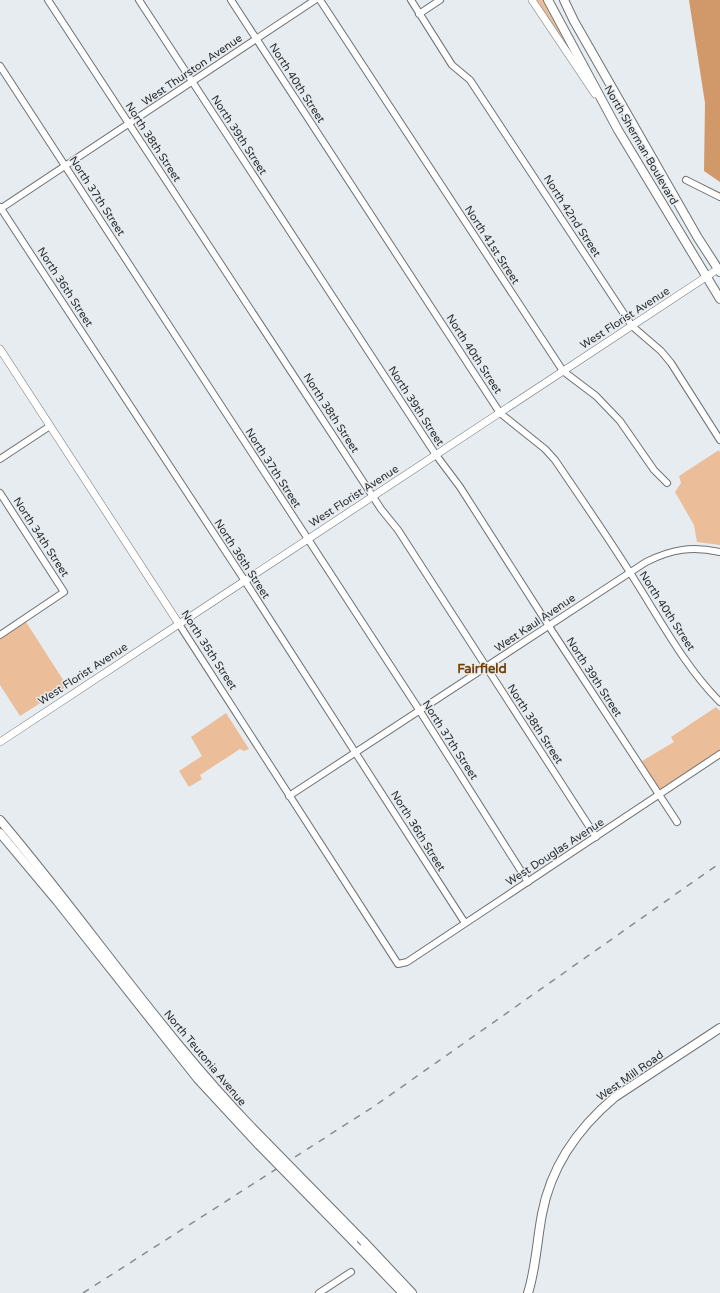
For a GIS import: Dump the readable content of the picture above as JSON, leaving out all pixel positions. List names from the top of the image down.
{
  "streets": {
    "main road": ["North Sherman Boulevard", "North Teutonia Avenue", "West Mill Road"],
    "street": [
      "West Thurston Avenue",
      "North 40th Street",
      "North 39th Street",
      "North 38th Street",
      "North 37th Street",
      "North 42nd Street",
      "North 41st Street",
      "North 36th Street",
      "West Florist Avenue",
      "North 34th Street",
      "West Kaul Avenue",
      "North 35th Street",
      "West Douglas Avenue"
    ]
  },
  "crossings": [
    ["West Thurston Avenue", "North 40th Street"],
    ["West Thurston Avenue", "North 39th Street"],
    ["West Thurston Avenue", "North 38th Street"],
    ["West Thurston Avenue", "North 37th Street"],
    ["West Thurston Avenue", "North 36th Street"],
    ["North 40th Street", "West Florist Avenue"],
    ["North 40th Street", "West Kaul Avenue"],
    ["North 39th Street", "West Florist Avenue"],
    ["North 39th Street", "West Kaul Avenue"],
    ["North 39th Street", "West Douglas Avenue"],
    ["North 38th Street", "West Florist Avenue"],
    ["North 38th Street", "West Kaul Avenue"],
    ["North 38th Street", "West Douglas Avenue"],
    ["North Sherman Boulevard", "West Florist Avenue"],
    ["North 37th Street", "West Florist Avenue"],
    ["North 37th Street", "West Kaul Avenue"],
    ["North 37th Street", "West Douglas Avenue"],
    ["North 42nd Street", "West Florist Avenue"],
    ["North 41st Street", "West Florist Avenue"],
    ["North 36th Street", "West Florist Avenue"],
    ["North 36th Street", "West Kaul Avenue"],
    ["North 36th Street", "West Douglas Avenue"],
    ["West Florist Avenue", "North 35th Street"],
    ["West Kaul Avenue", "North 35th Street"],
    ["North 35th Street", "West Douglas Avenue"]
  ],
  "districts": ["Fairfield"]
}
